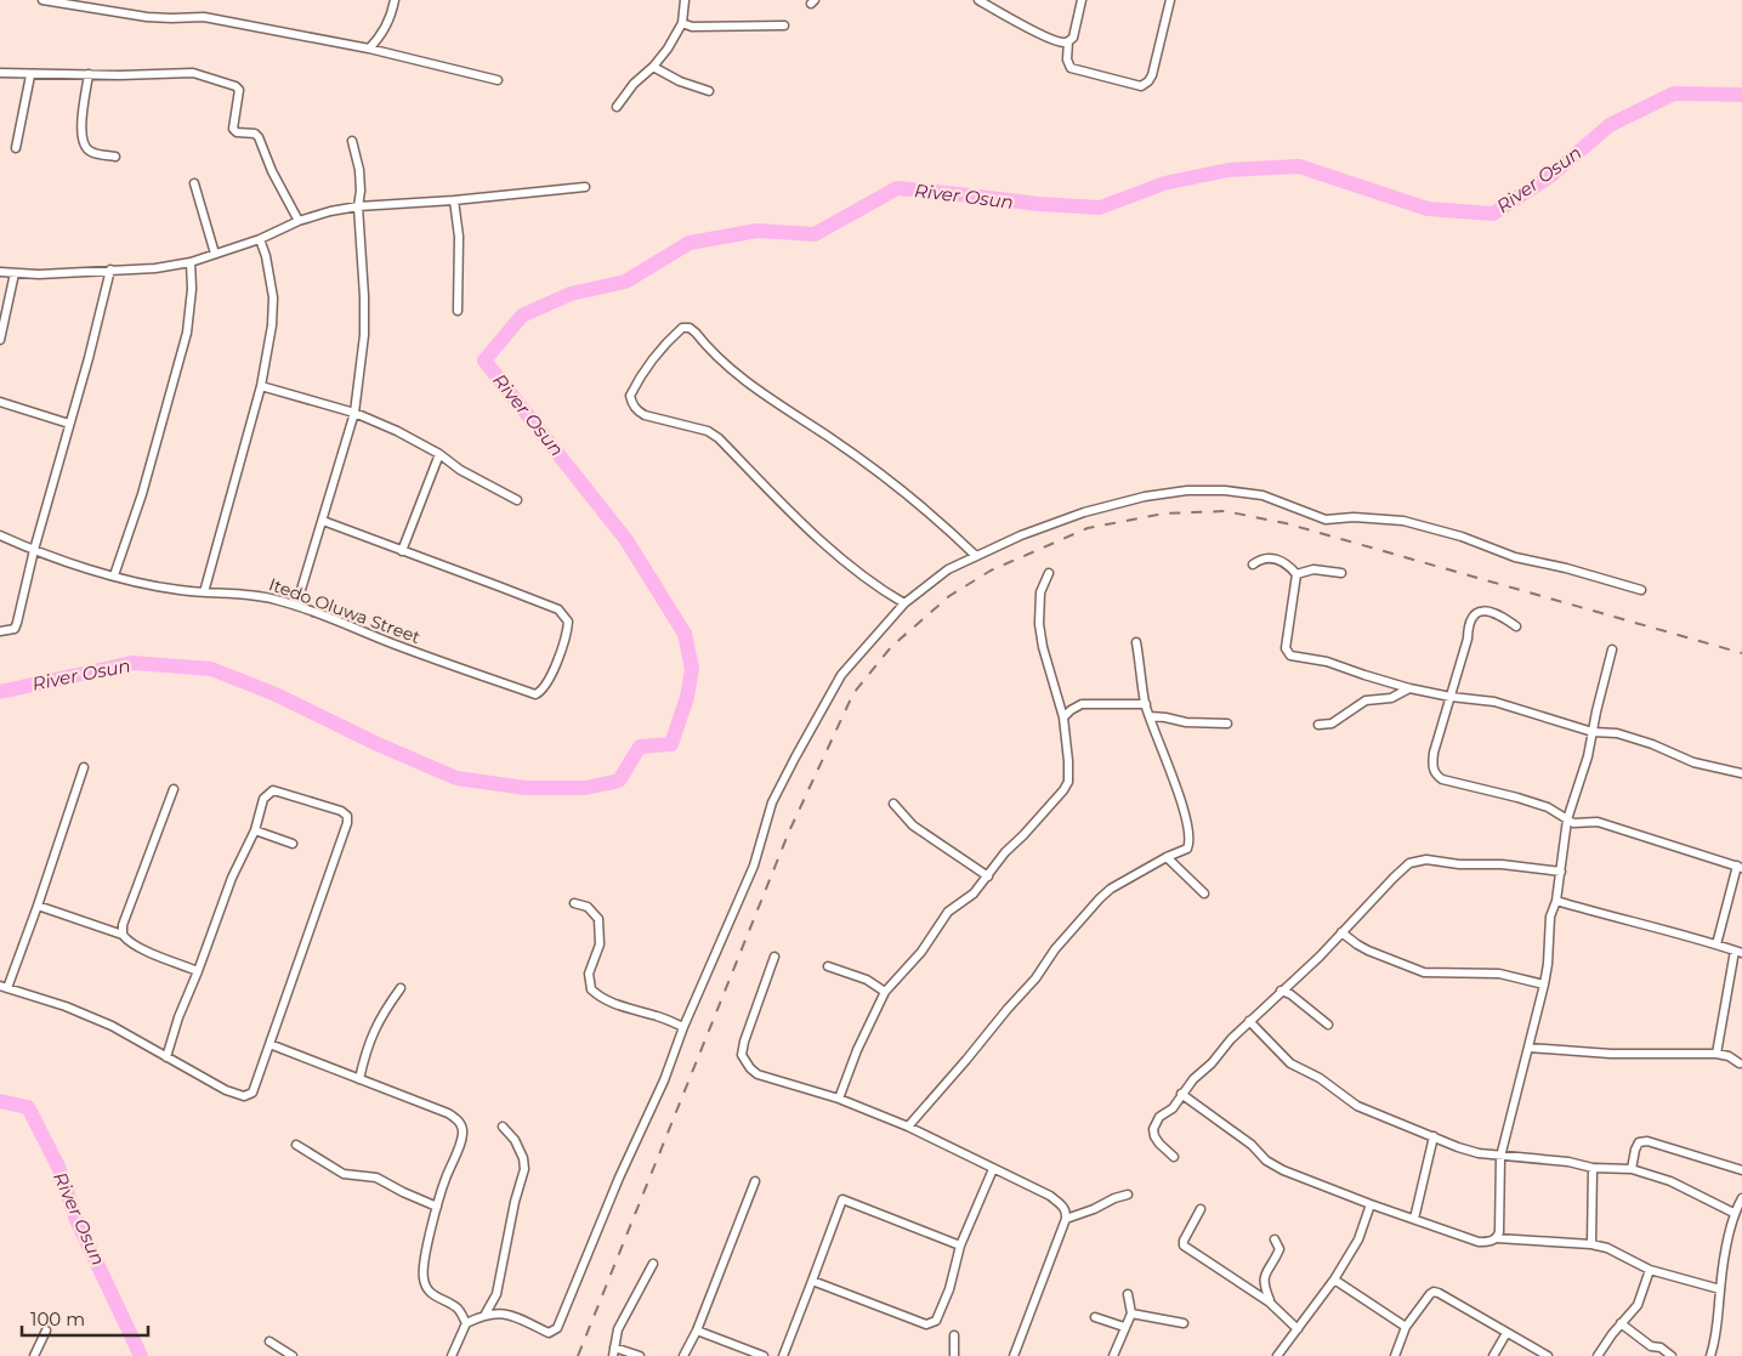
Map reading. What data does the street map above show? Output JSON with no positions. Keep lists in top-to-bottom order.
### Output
{
  "streets": {
    "street": ["Itedo Oluwa Street"]
  },
  "water": ["River Osun"],
  "scale_bar": "100 m"
}
